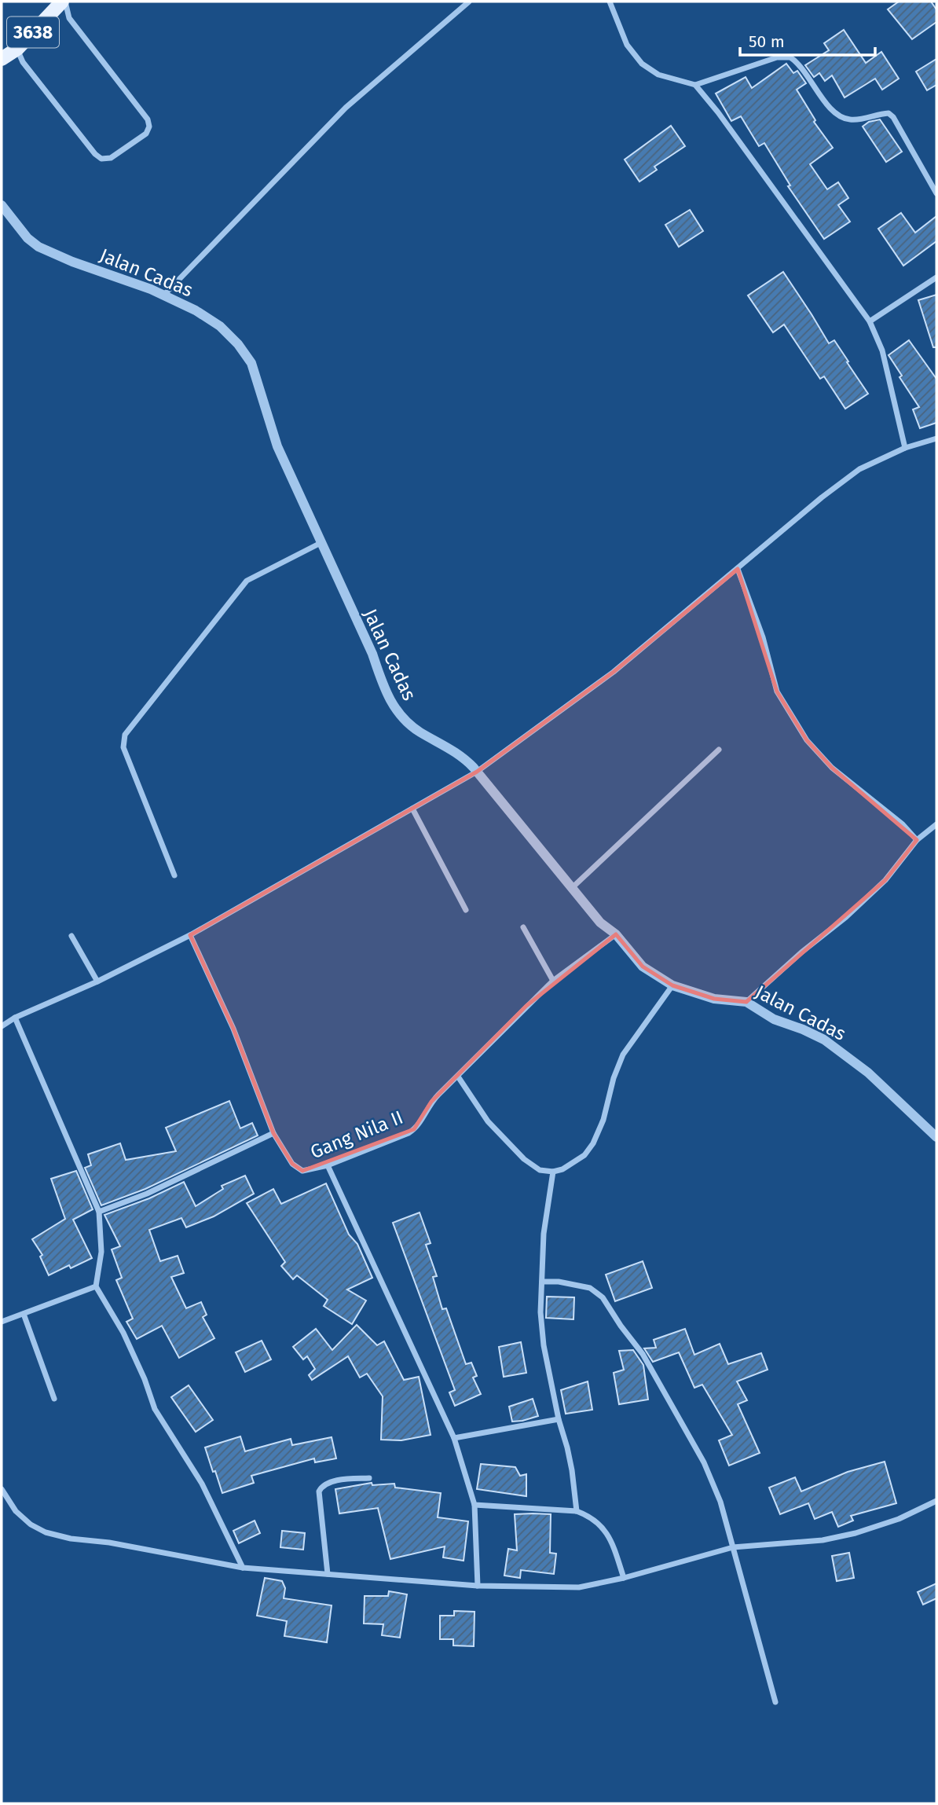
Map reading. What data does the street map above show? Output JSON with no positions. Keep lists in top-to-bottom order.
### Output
{
  "streets": {
    "main road": ["3638"],
    "street": ["Jalan Cadas", "Gang Nila II"]
  },
  "crossings": [
    ["Jalan Cadas", "Gang Nila II"]
  ],
  "scale_bar": "50 m"
}
